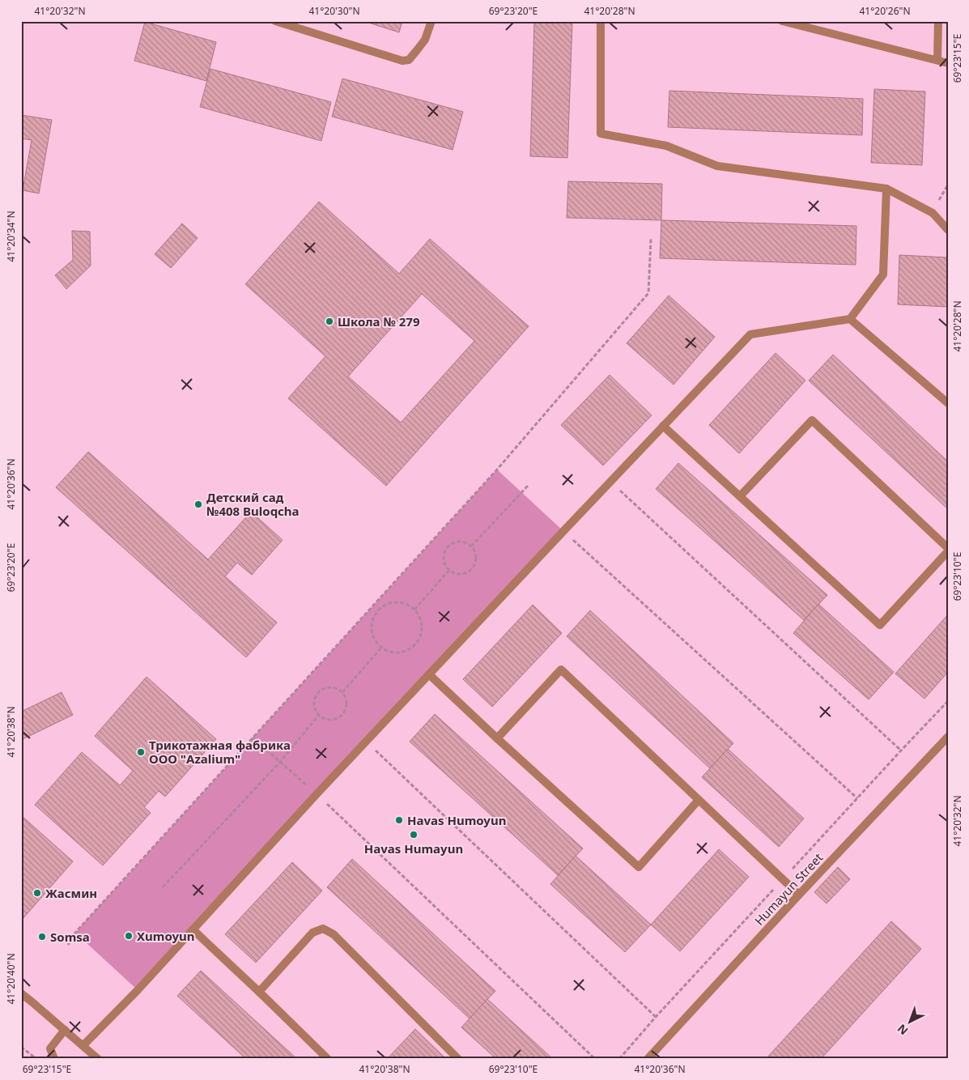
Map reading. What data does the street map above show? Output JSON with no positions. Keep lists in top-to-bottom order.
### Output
{
  "streets": {
    "street": ["Humayun Street"]
  },
  "places": [
    "Школа № 279",
    "Детский сад №408 Buloqcha",
    "Трикотажная фабрика ООО \"Azalium\"",
    "Havas Humoyun",
    "Havas Humayun",
    "Жасмин",
    "Xumoyun",
    "Somsa"
  ],
  "north": "bottom left",
  "coordinates": [
    "41°20'32\"N",
    "41°20'30\"N",
    "69°23'20\"E",
    "41°20'28\"N",
    "41°20'26\"N",
    "69°23'15\"E",
    "41°20'34\"N",
    "41°20'36\"N",
    "69°23'10\"E",
    "41°20'38\"N",
    "41°20'40\"N"
  ]
}
